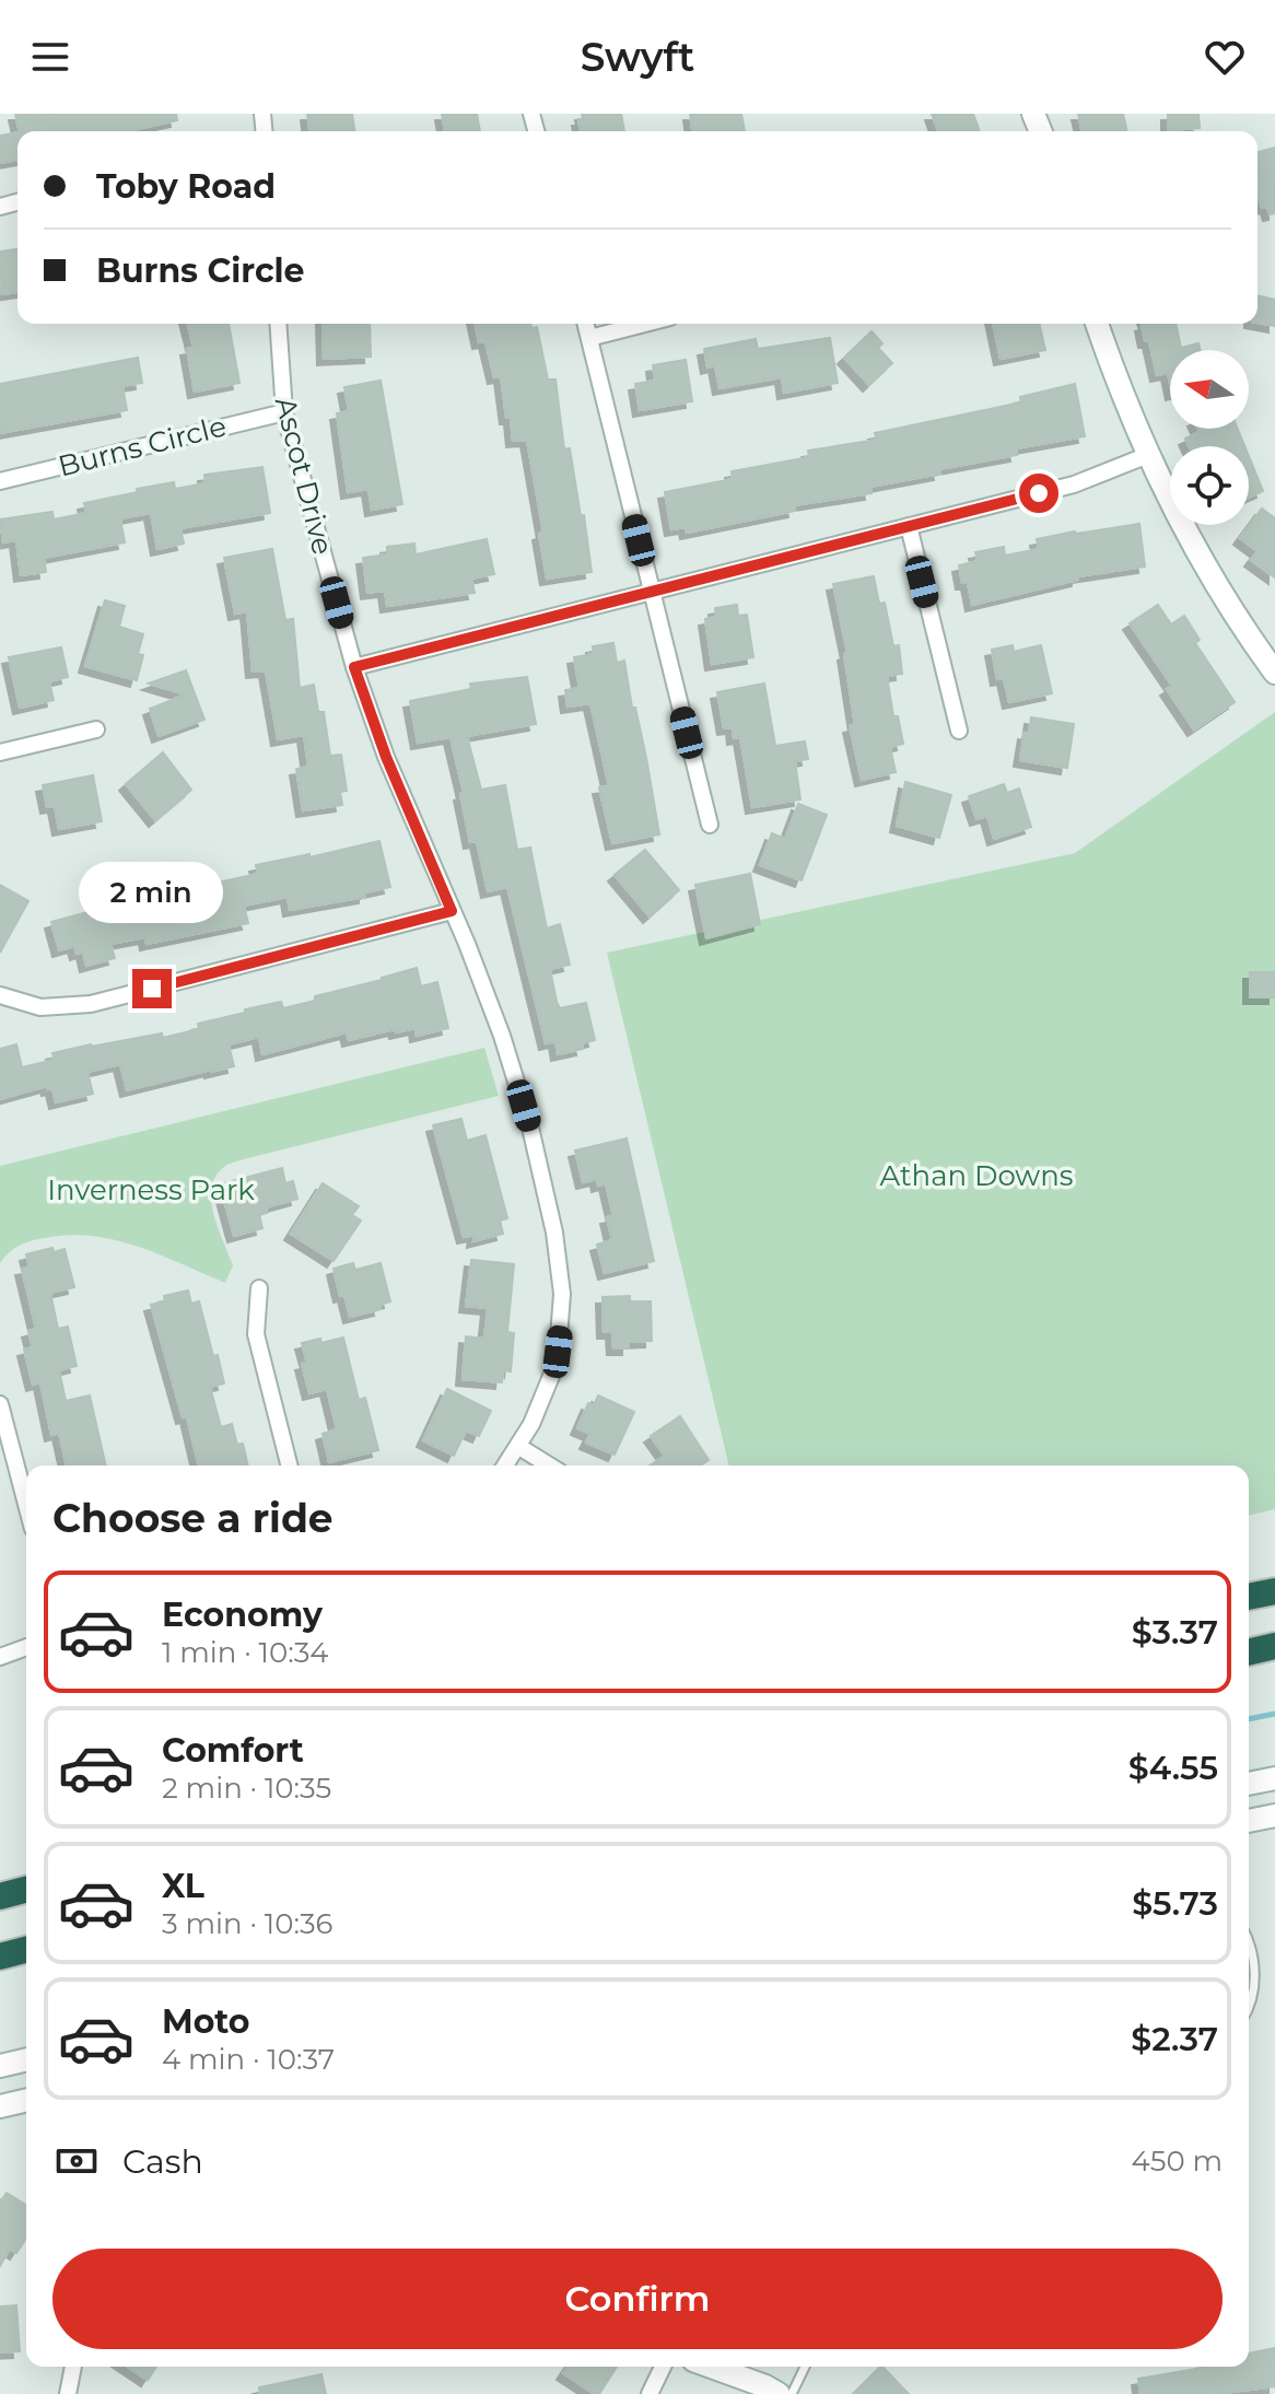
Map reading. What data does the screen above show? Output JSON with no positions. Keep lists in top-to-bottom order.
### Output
{
  "streets": {
    "street": ["Burns Circle", "Ascot Drive"]
  },
  "crossings": [
    ["Burns Circle", "Ascot Drive"]
  ],
  "parks": ["Athan Downs", "Inverness Park"],
  "north": "left",
  "page": {
    "header": "Swyft",
    "banner": ["Toby Road", "Burns Circle"],
    "bubble": "2 min",
    "heading": "Choose a ride",
    "list": [
      {
        "name": "Economy",
        "note": "1 min · 10:34",
        "value": "$3.37"
      },
      {
        "name": "Comfort",
        "note": "2 min · 10:35",
        "value": "$4.55"
      },
      {
        "name": "XL",
        "note": "3 min · 10:36",
        "value": "$5.73"
      },
      {
        "name": "Moto",
        "note": "4 min · 10:37",
        "value": "$2.37"
      }
    ],
    "pay": ["Cash", "450 m"],
    "buttons": "Confirm"
  }
}
